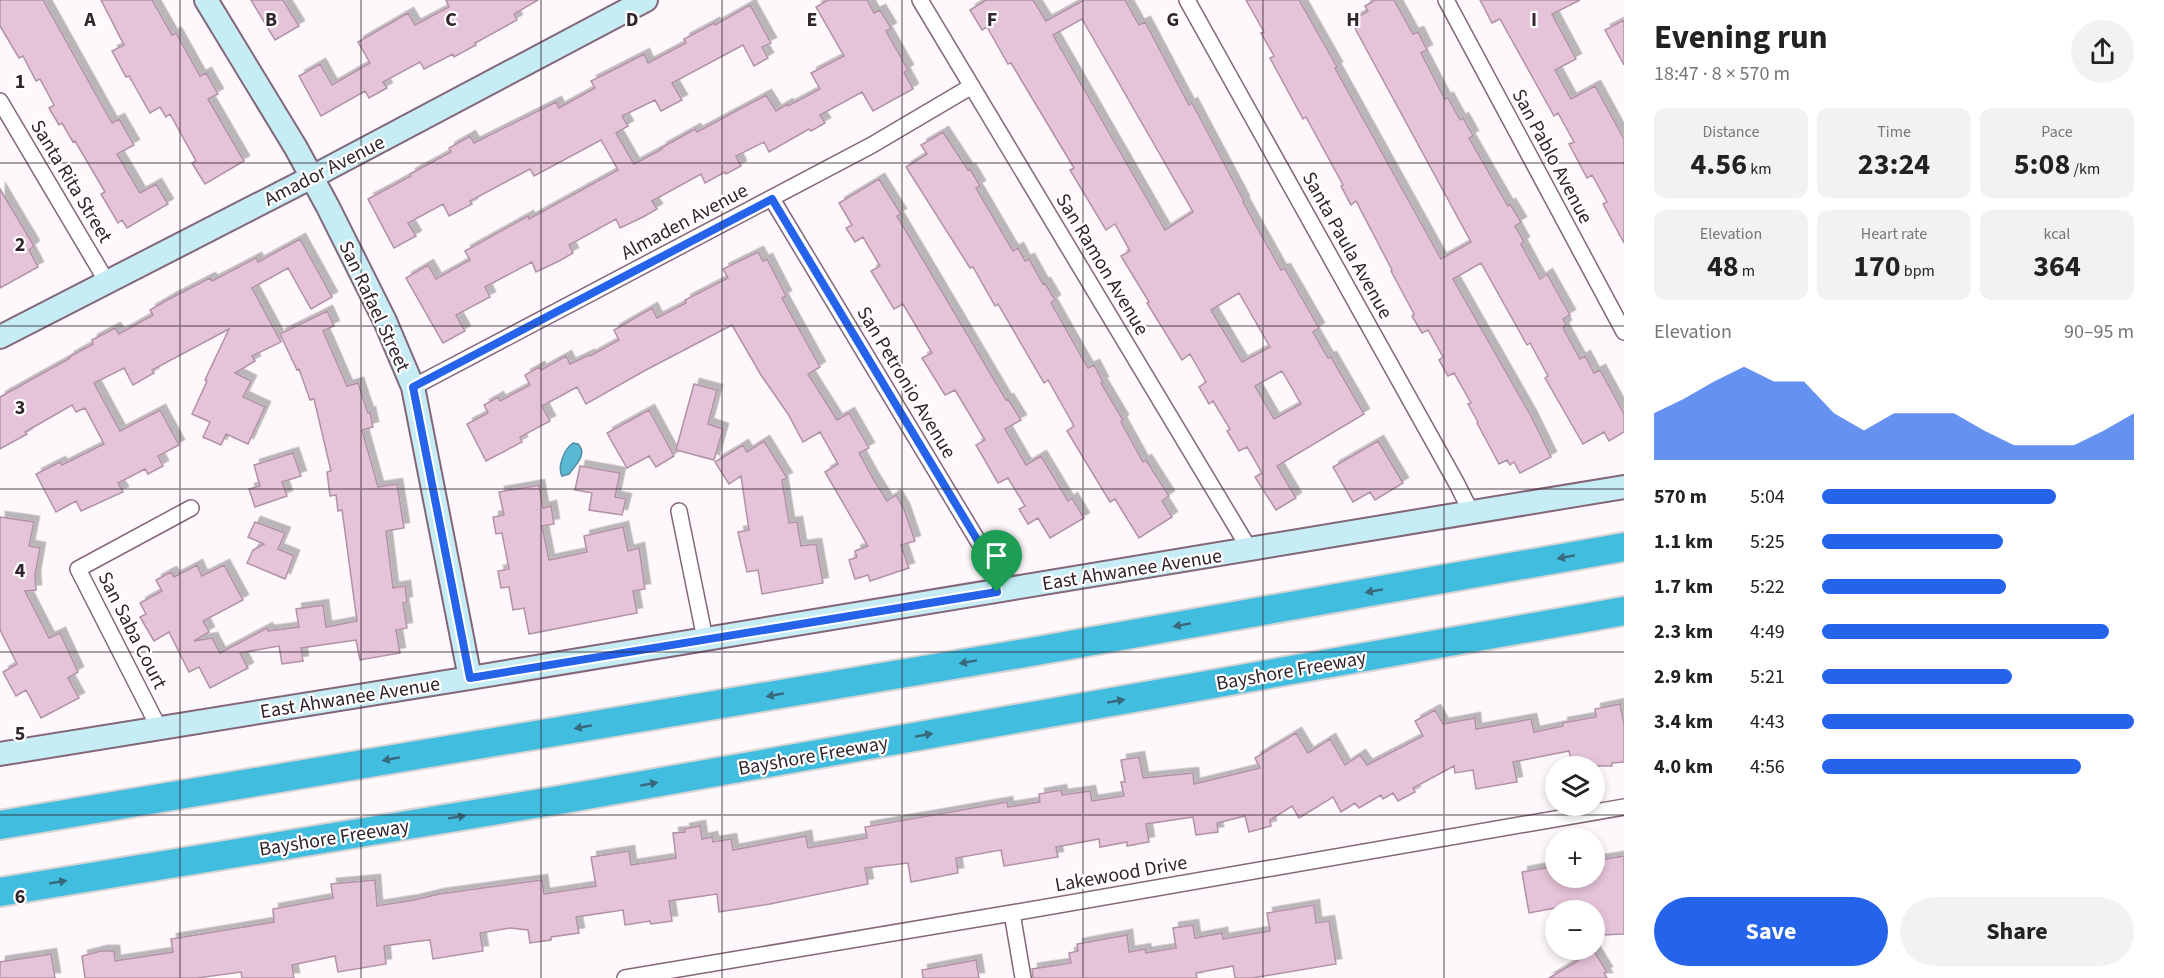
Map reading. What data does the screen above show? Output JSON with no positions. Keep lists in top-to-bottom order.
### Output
{
  "streets": {
    "highway": ["Bayshore Freeway"],
    "street": [
      "San Pablo Avenue",
      "Amador Avenue",
      "Santa Rita Street",
      "Almaden Avenue",
      "Santa Paula Avenue",
      "San Ramon Avenue",
      "San Rafael Street",
      "San Petronio Avenue",
      "East Ahwanee Avenue",
      "San Saba Court",
      "Lakewood Drive"
    ]
  },
  "crossings": [
    ["Amador Avenue", "Santa Rita Street"],
    ["Amador Avenue", "San Rafael Street"],
    ["Almaden Avenue", "San Ramon Avenue"],
    ["Almaden Avenue", "San Rafael Street"],
    ["Almaden Avenue", "San Petronio Avenue"],
    ["Santa Paula Avenue", "East Ahwanee Avenue"],
    ["San Ramon Avenue", "East Ahwanee Avenue"],
    ["San Rafael Street", "East Ahwanee Avenue"],
    ["San Petronio Avenue", "East Ahwanee Avenue"],
    ["East Ahwanee Avenue", "San Saba Court"]
  ],
  "page": {
    "heading": ["Evening run", "18:47 · 8 × 570 m"],
    "stats": [
      ["Distance", "4.56 km"],
      ["Time", "23:24"],
      ["Pace", "5:08 /km"],
      ["Elevation", "48 m"],
      ["Heart rate", "170 bpm"],
      ["kcal", "364"]
    ],
    "chart": ["Elevation", "90–95 m"],
    "list": [
      {
        "name": "570 m",
        "note": "5:04"
      },
      {
        "name": "1.1 km",
        "note": "5:25"
      },
      {
        "name": "1.7 km",
        "note": "5:22"
      },
      {
        "name": "2.3 km",
        "note": "4:49"
      },
      {
        "name": "2.9 km",
        "note": "5:21"
      },
      {
        "name": "3.4 km",
        "note": "4:43"
      },
      {
        "name": "4.0 km",
        "note": "4:56"
      }
    ],
    "map_buttons": ["+", "−"],
    "buttons": ["Save", "Share"]
  },
  "grid": {
    "columns": [
      "A",
      "B",
      "C",
      "D",
      "E",
      "F",
      "G",
      "H",
      "I"
    ],
    "rows": [
      "1",
      "2",
      "3",
      "4",
      "5",
      "6"
    ]
  }
}
